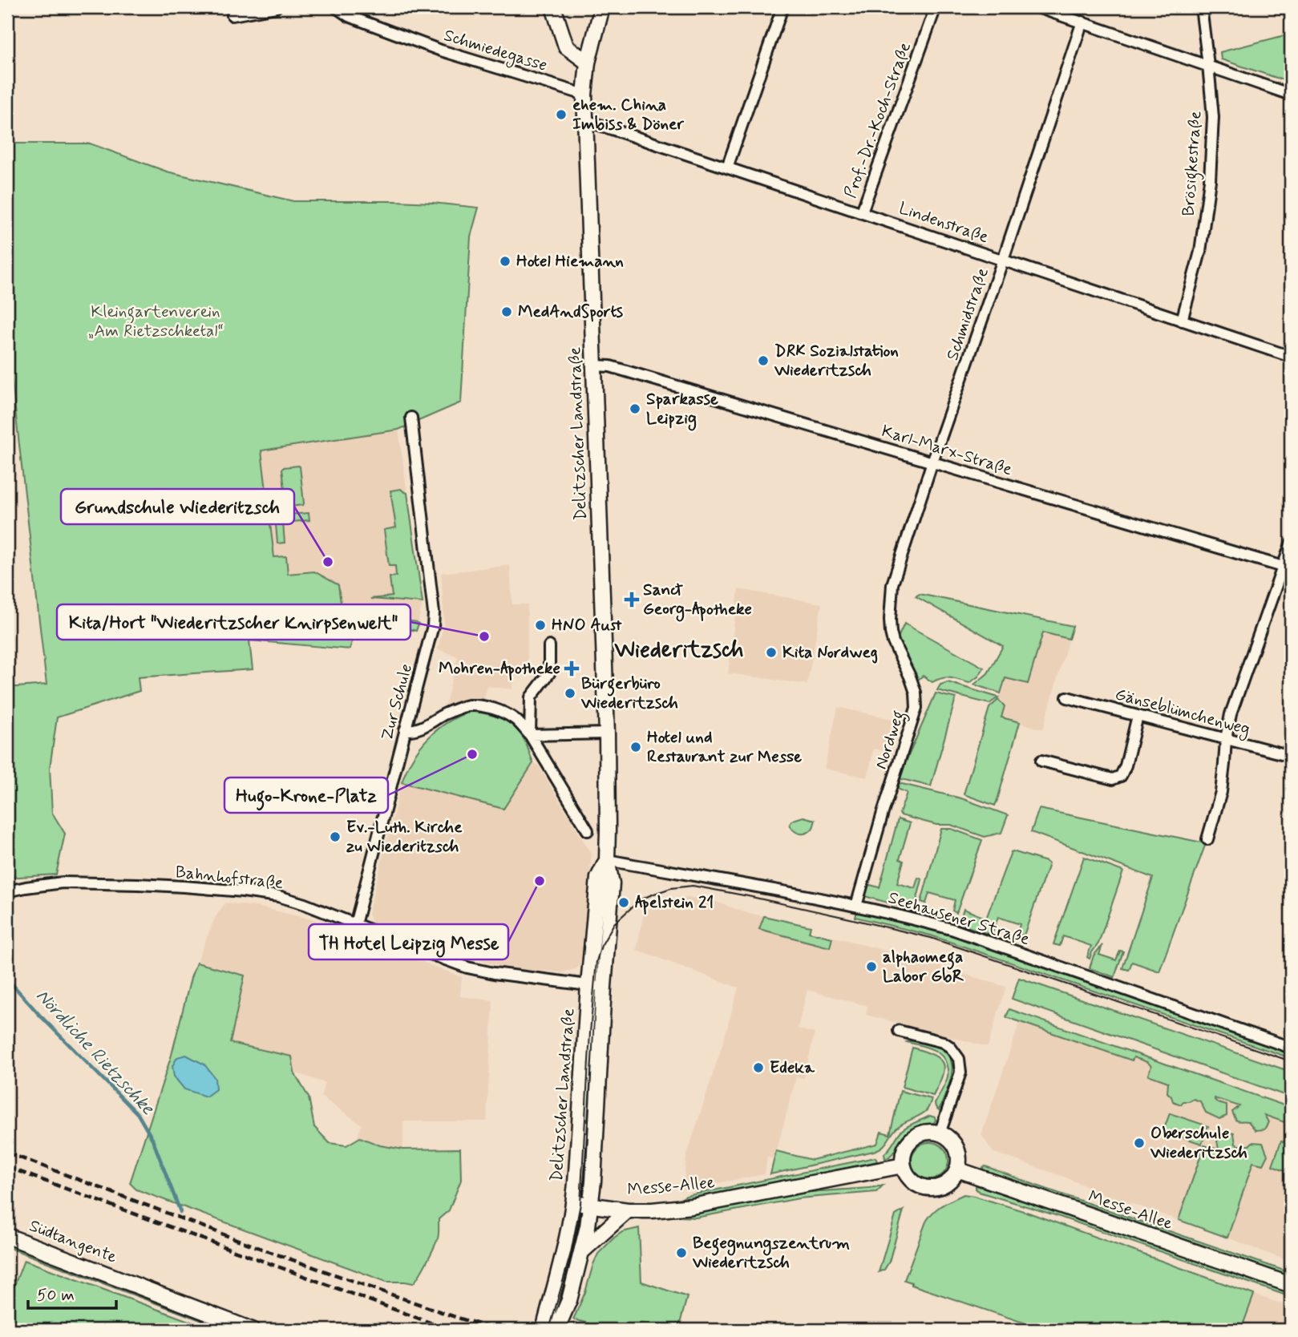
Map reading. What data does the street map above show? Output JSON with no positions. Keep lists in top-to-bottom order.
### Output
{
  "streets": {
    "street": [
      "Schmiedegasse",
      "Prof.-Dr.-Koch-Straße",
      "Brösigkestraße",
      "Lindenstraße",
      "Schmidstraße",
      "Delitzscher Landstraße",
      "Karl-Marx-Straße",
      "Zur Schule",
      "Gänseblümchenweg",
      "Nordweg",
      "Bahnhofstraße",
      "Seehausener Straße",
      "Messe-Allee",
      "Südtangente"
    ]
  },
  "crossings": [
    ["Schmiedegasse", "Delitzscher Landstraße"],
    ["Prof.-Dr.-Koch-Straße", "Lindenstraße"],
    ["Brösigkestraße", "Lindenstraße"],
    ["Lindenstraße", "Schmidstraße"],
    ["Lindenstraße", "Delitzscher Landstraße"],
    ["Schmidstraße", "Karl-Marx-Straße"],
    ["Schmidstraße", "Nordweg"],
    ["Delitzscher Landstraße", "Karl-Marx-Straße"],
    ["Delitzscher Landstraße", "Bahnhofstraße"],
    ["Delitzscher Landstraße", "Seehausener Straße"],
    ["Delitzscher Landstraße", "Messe-Allee"],
    ["Zur Schule", "Bahnhofstraße"],
    ["Nordweg", "Seehausener Straße"]
  ],
  "districts": ["Wiederitzsch"],
  "water": ["Nördliche Rietzschke"],
  "parks": ["Kleingartenverein „Am Rietzschketal“"],
  "places": {
    "other": [
      "ehem. China Imbiss & Döner",
      "Hotel Hiemann",
      "MedAndSports",
      "DRK Sozialstation Wiederitzsch",
      "Sparkasse Leipzig",
      "Grundschule Wiederitzsch",
      "HNO Aust",
      "Kita/Hort \"Wiederitzscher Knirpsenwelt\"",
      "Kita Nordweg",
      "Bürgerbüro Wiederitzsch",
      "Hotel und Restaurant zur Messe",
      "Hugo-Krone-Platz",
      "Ev.-Luth. Kirche zu Wiederitzsch",
      "TH Hotel Leipzig Messe",
      "Apelstein 21",
      "alphaomega Labor GbR",
      "Edeka",
      "Oberschule Wiederitzsch",
      "Begegnungszentrum Wiederitzsch"
    ],
    "health": ["Sanct Georg-Apotheke", "Mohren-Apotheke"]
  },
  "scale_bar": "50 m"
}
